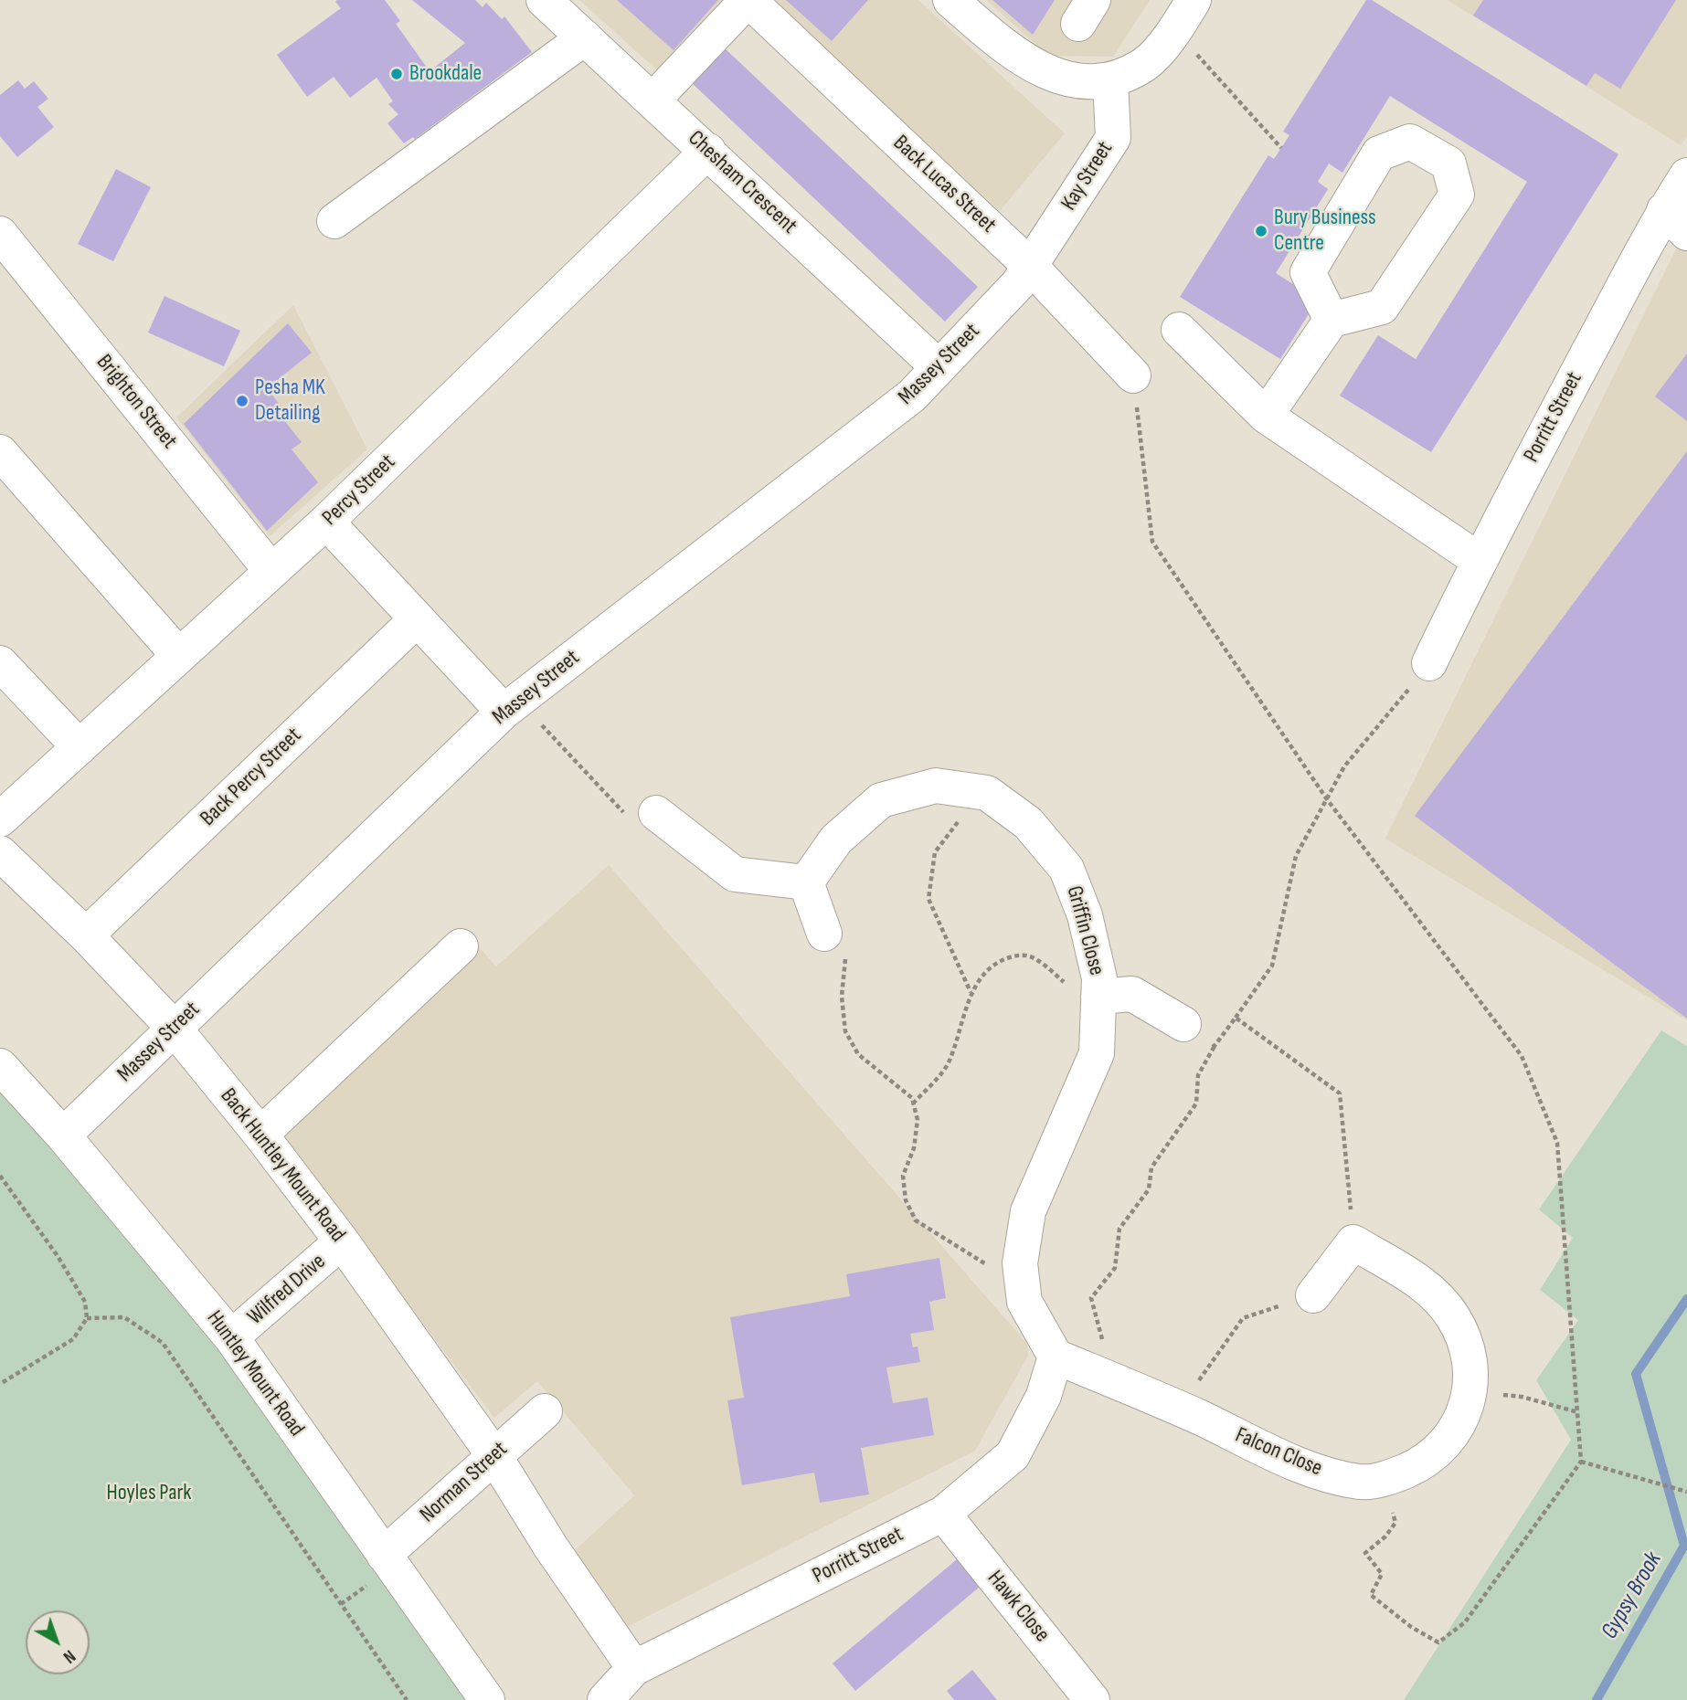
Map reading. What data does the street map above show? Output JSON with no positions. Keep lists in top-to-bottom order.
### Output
{
  "streets": {
    "street": [
      "Kay Street",
      "Chesham Crescent",
      "Back Lucas Street",
      "Massey Street",
      "Brighton Street",
      "Porritt Street",
      "Percy Street",
      "Back Percy Street",
      "Griffin Close",
      "Back Huntley Mount Road",
      "Wilfred Drive",
      "Huntley Mount Road",
      "Falcon Close",
      "Norman Street",
      "Hawk Close"
    ]
  },
  "crossings": [
    ["Kay Street", "Back Lucas Street"],
    ["Kay Street", "Massey Street"],
    ["Chesham Crescent", "Back Lucas Street"],
    ["Chesham Crescent", "Massey Street"],
    ["Chesham Crescent", "Percy Street"],
    ["Back Lucas Street", "Massey Street"],
    ["Massey Street", "Back Huntley Mount Road"],
    ["Massey Street", "Huntley Mount Road"],
    ["Brighton Street", "Percy Street"],
    ["Porritt Street", "Griffin Close"],
    ["Porritt Street", "Back Huntley Mount Road"],
    ["Porritt Street", "Falcon Close"],
    ["Porritt Street", "Hawk Close"],
    ["Back Percy Street", "Back Huntley Mount Road"],
    ["Griffin Close", "Falcon Close"],
    ["Back Huntley Mount Road", "Wilfred Drive"],
    ["Back Huntley Mount Road", "Norman Street"],
    ["Wilfred Drive", "Huntley Mount Road"],
    ["Huntley Mount Road", "Norman Street"]
  ],
  "water": ["Gypsy Brook"],
  "parks": ["Hoyles Park"],
  "places": ["Brookdale", "Bury Business Centre", "Pesha MK Detailing"],
  "north": "bottom right"
}
